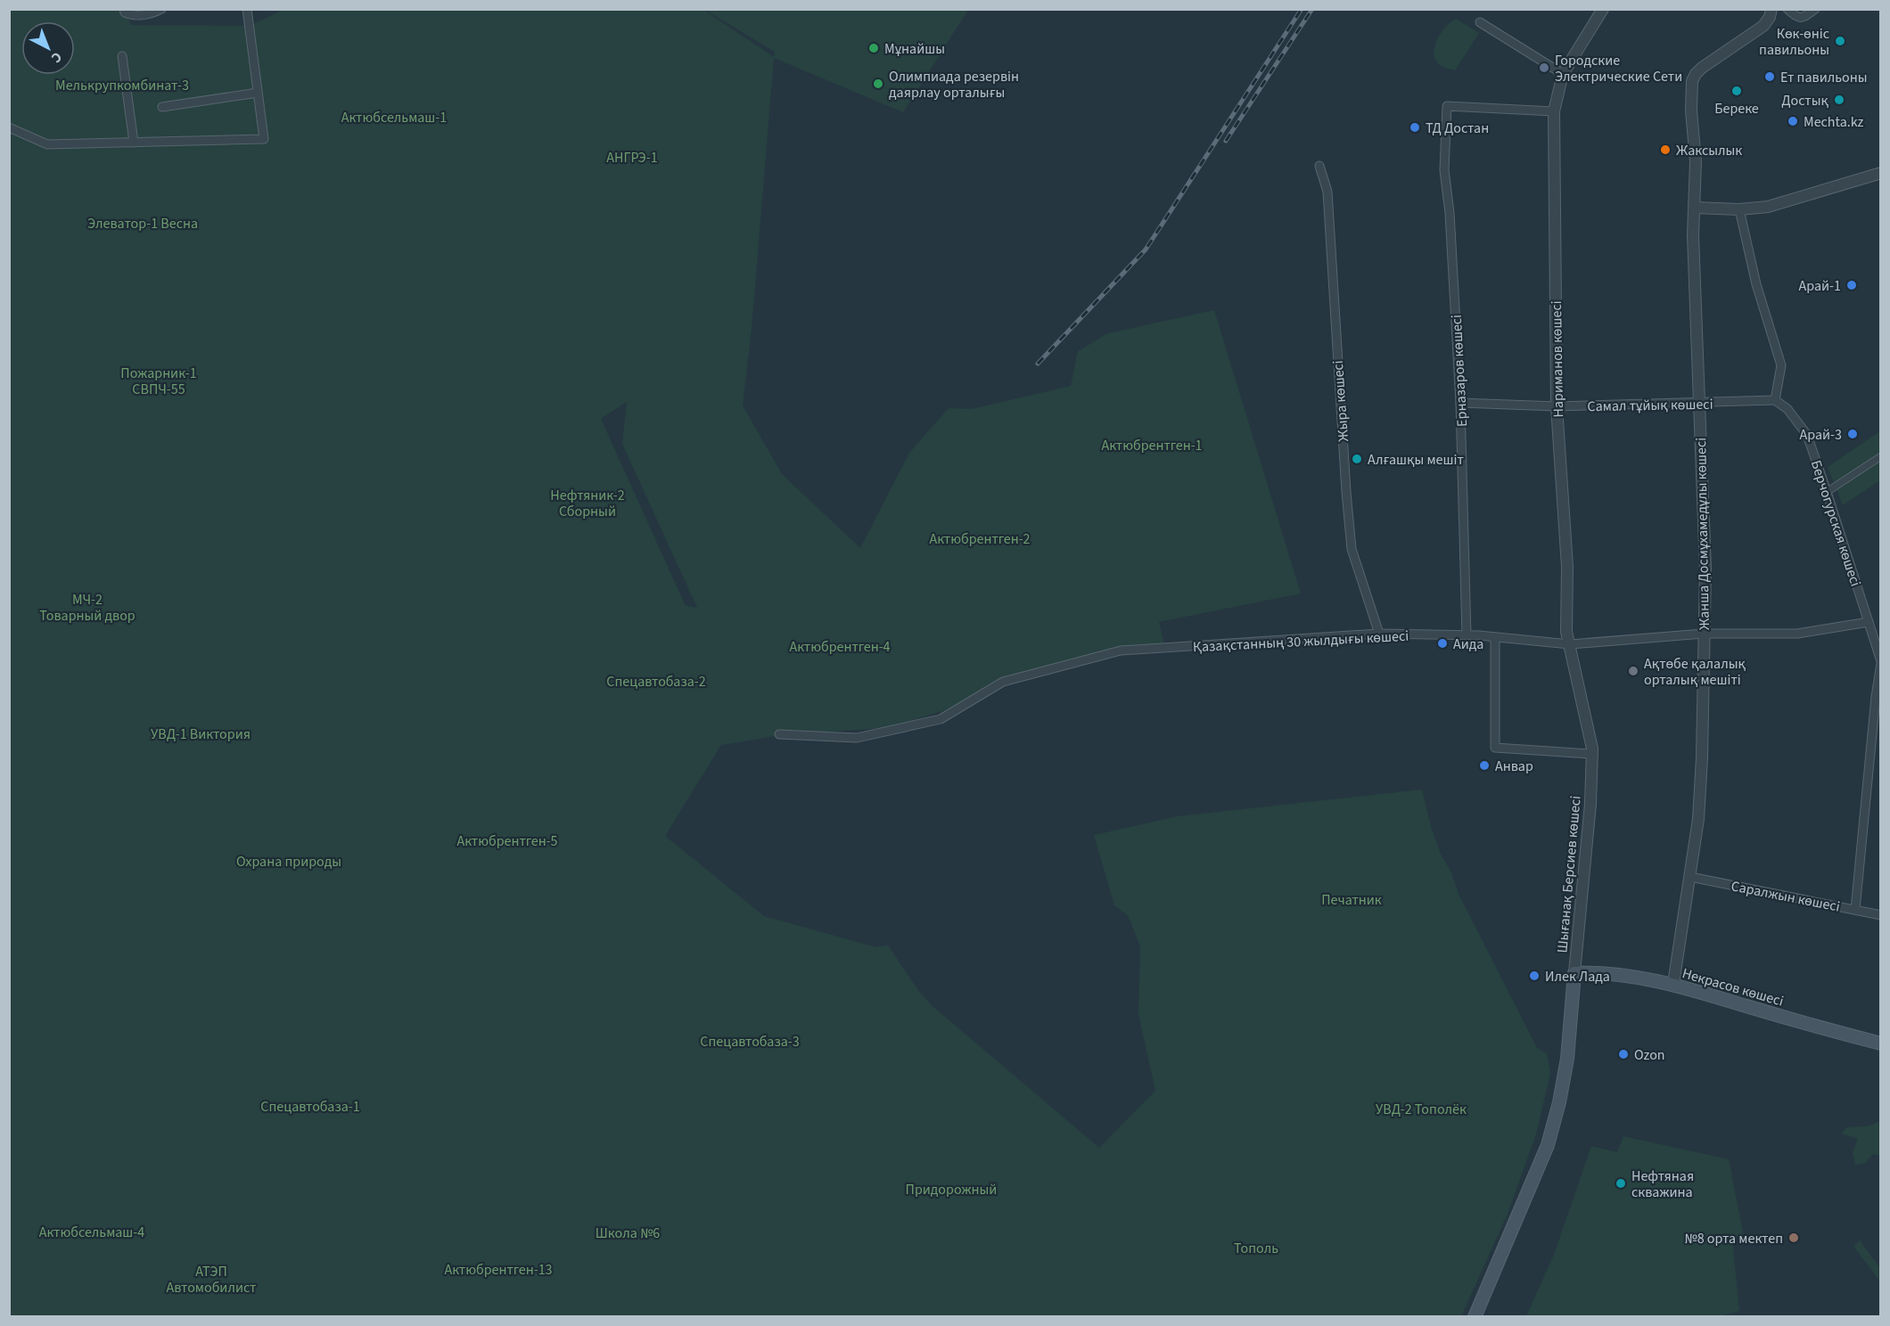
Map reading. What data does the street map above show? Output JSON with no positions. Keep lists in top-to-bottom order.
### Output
{
  "streets": {
    "main road": ["Шығанақ Берсиев көшесі", "Некрасов көшесі"],
    "street": [
      "Нариманов көшесі",
      "Ерназаров көшесі",
      "Жыра көшесі",
      "Самал тұйық көшесі",
      "Берчогурская көшесі",
      "Жанша Досмұхамедұлы көшесі",
      "Қазақстанның 30 жылдығы көшесі",
      "Саралжын көшесі"
    ]
  },
  "crossings": [
    ["Нариманов көшесі", "Ерназаров көшесі"],
    ["Нариманов көшесі", "Самал тұйық көшесі"],
    ["Нариманов көшесі", "Қазақстанның 30 жылдығы көшесі"],
    ["Нариманов көшесі", "Шығанақ Берсиев көшесі"],
    ["Ерназаров көшесі", "Самал тұйық көшесі"],
    ["Ерназаров көшесі", "Қазақстанның 30 жылдығы көшесі"],
    ["Жыра көшесі", "Қазақстанның 30 жылдығы көшесі"],
    ["Самал тұйық көшесі", "Берчогурская көшесі"],
    ["Самал тұйық көшесі", "Жанша Досмұхамедұлы көшесі"],
    ["Берчогурская көшесі", "Қазақстанның 30 жылдығы көшесі"],
    ["Берчогурская көшесі", "Саралжын көшесі"],
    ["Жанша Досмұхамедұлы көшесі", "Қазақстанның 30 жылдығы көшесі"],
    ["Жанша Досмұхамедұлы көшесі", "Саралжын көшесі"],
    ["Жанша Досмұхамедұлы көшесі", "Некрасов көшесі"],
    ["Қазақстанның 30 жылдығы көшесі", "Шығанақ Берсиев көшесі"],
    ["Шығанақ Берсиев көшесі", "Некрасов көшесі"]
  ],
  "parks": [
    "Мелькрупкомбинат-3",
    "Актюбсельмаш-1",
    "АНГРЭ-1",
    "Элеватор-1 Весна",
    "Пожарник-1 СВПЧ-55",
    "Актюбрентген-1",
    "Нефтяник-2 Сборный",
    "Актюбрентген-2",
    "МЧ-2 Товарный двор",
    "Актюбрентген-4",
    "Спецавтобаза-2",
    "УВД-1 Виктория",
    "Актюбрентген-5",
    "Охрана природы",
    "Печатник",
    "Спецавтобаза-3",
    "Спецавтобаза-1",
    "УВД-2 Тополёк",
    "Придорожный",
    "Актюбсельмаш-4",
    "Школа №6",
    "Тополь",
    "Актюбрентген-13",
    "АТЭП Автомобилист"
  ],
  "places": [
    "Көк-өніс павильоны",
    "Мұнайшы",
    "Городские Электрические Сети",
    "Ет павильоны",
    "Олимпиада резервін даярлау орталығы",
    "Береке",
    "Достық",
    "Mechta.kz",
    "ТД Достан",
    "Жаксылык",
    "Арай-1",
    "Арай-3",
    "Алғашқы мешіт",
    "Аида",
    "Ақтөбе қалалық орталық мешіті",
    "Анвар",
    "Илек Лада",
    "Ozon",
    "Нефтяная скважина",
    "№8 орта мектеп"
  ],
  "north": "bottom right"
}
